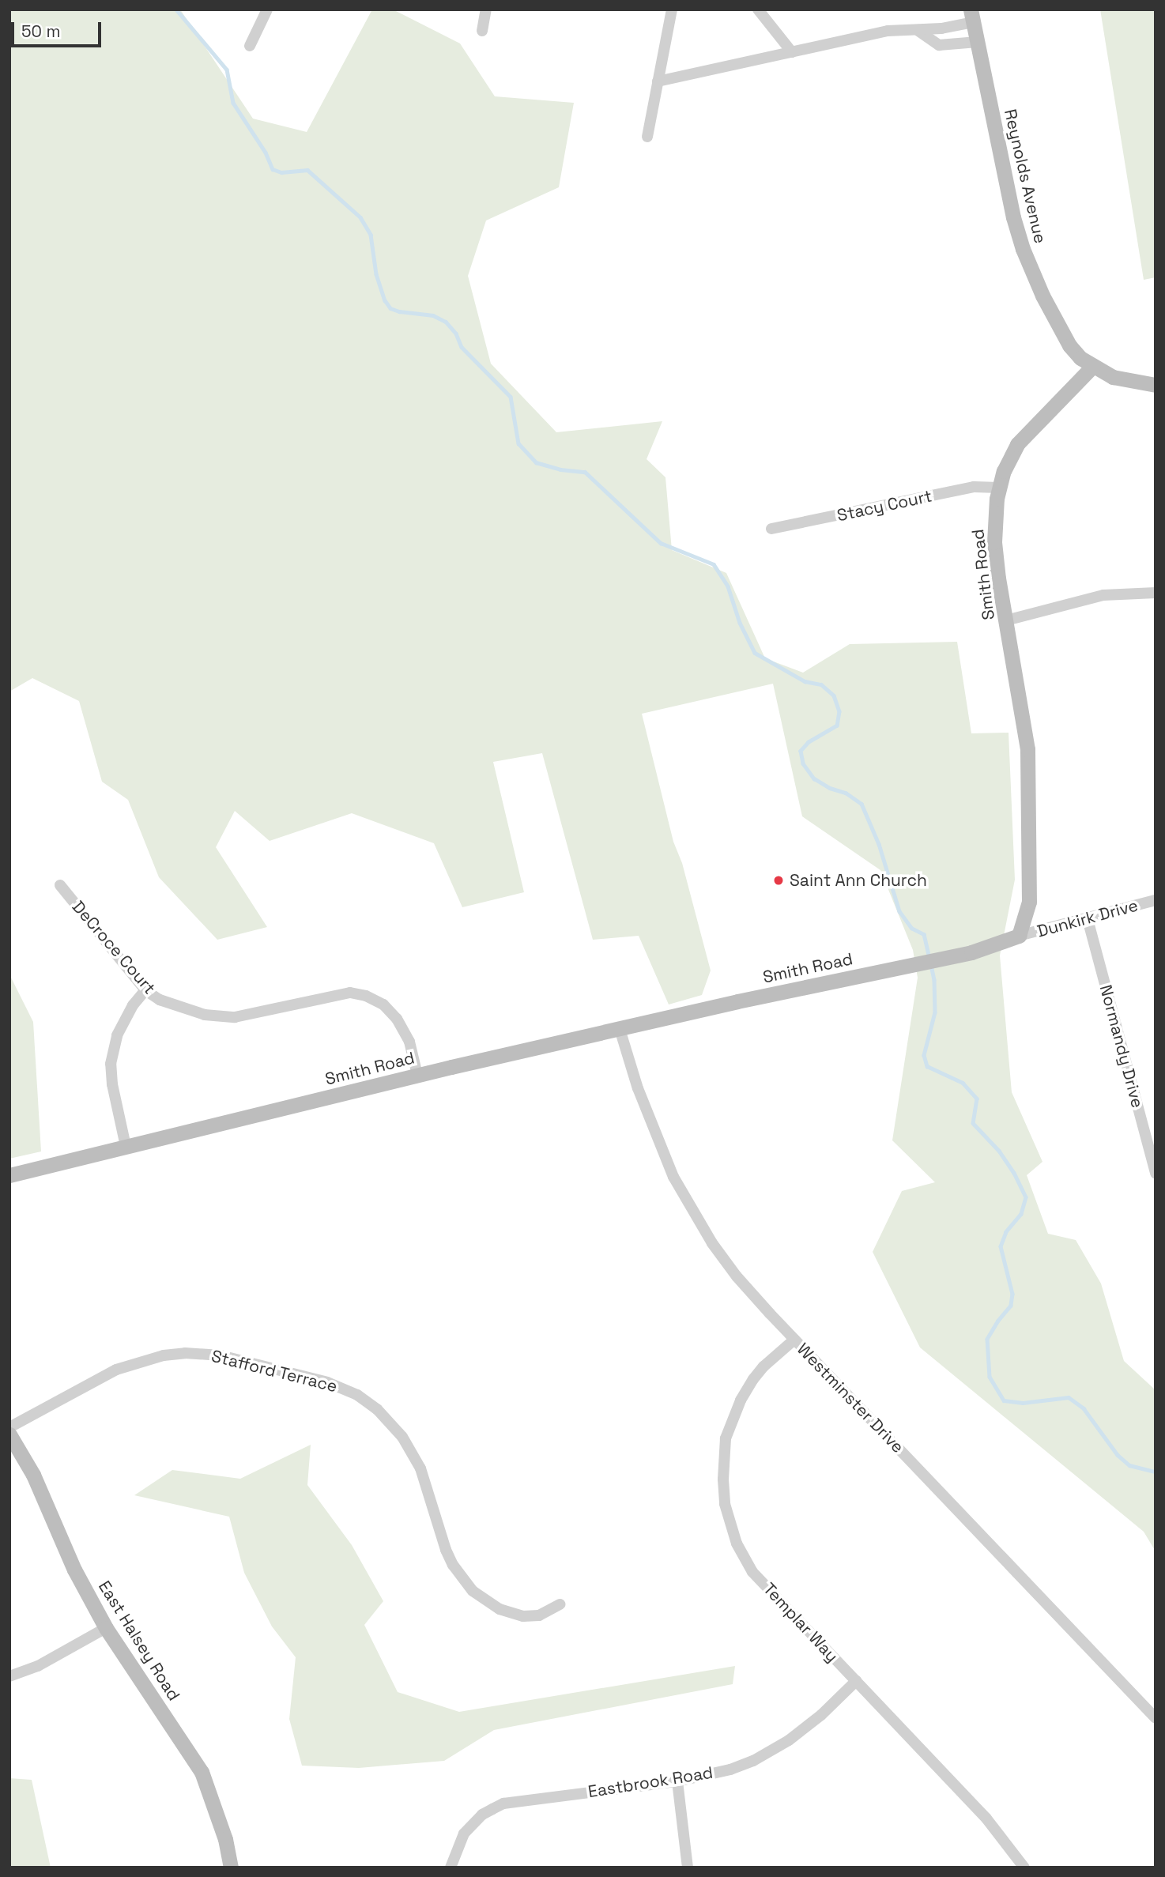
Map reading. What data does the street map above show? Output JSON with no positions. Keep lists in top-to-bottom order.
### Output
{
  "streets": {
    "street": [
      "Reynolds Avenue",
      "Stacy Court",
      "Smith Road",
      "Dunkirk Drive",
      "DeCroce Court",
      "Normandy Drive",
      "Stafford Terrace",
      "Westminster Drive",
      "Templar Way",
      "East Halsey Road",
      "Eastbrook Road"
    ]
  },
  "crossings": [
    ["Reynolds Avenue", "Smith Road"],
    ["Stacy Court", "Smith Road"],
    ["Smith Road", "Dunkirk Drive"],
    ["Smith Road", "DeCroce Court"],
    ["Smith Road", "Westminster Drive"],
    ["Dunkirk Drive", "Normandy Drive"],
    ["Westminster Drive", "Templar Way"],
    ["Templar Way", "Eastbrook Road"]
  ],
  "places": ["Saint Ann Church"],
  "scale_bar": "50 m"
}
